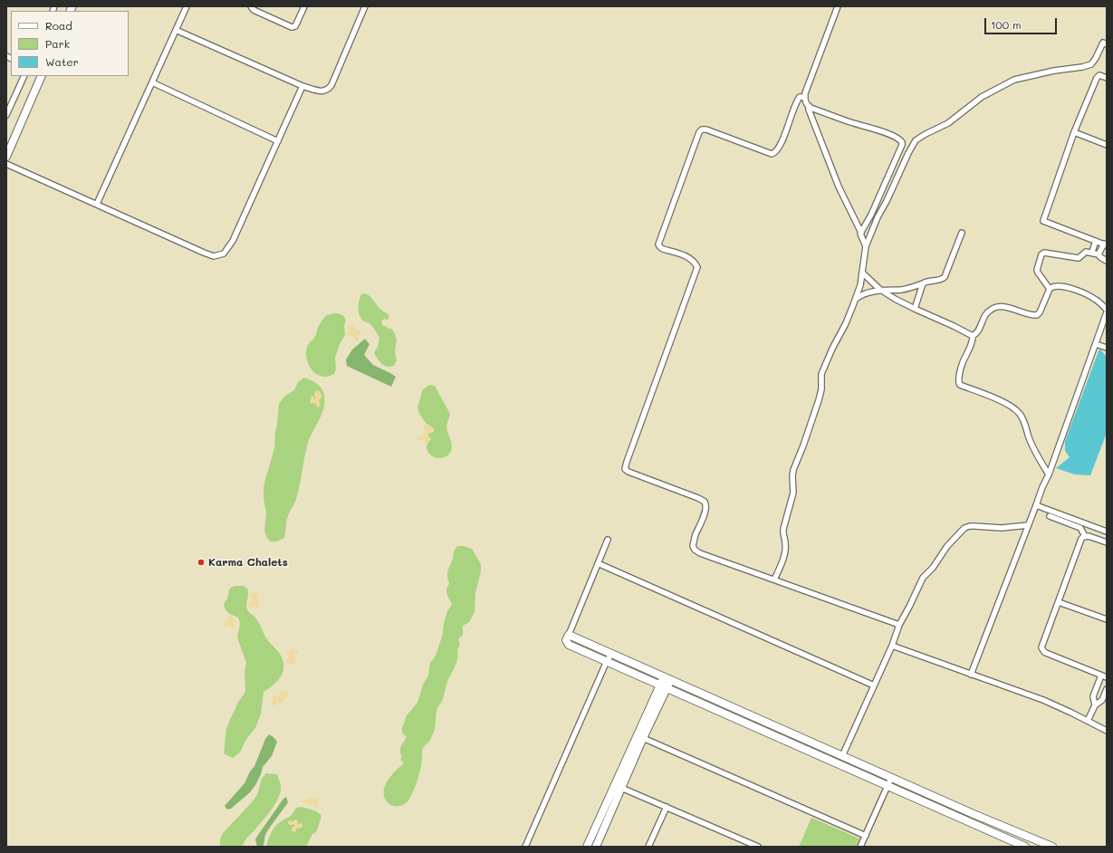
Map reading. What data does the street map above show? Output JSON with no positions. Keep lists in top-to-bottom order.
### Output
{
  "places": ["Karma Chalets"],
  "legend": ["Road", "Park", "Water"],
  "scale_bar": "100 m"
}
